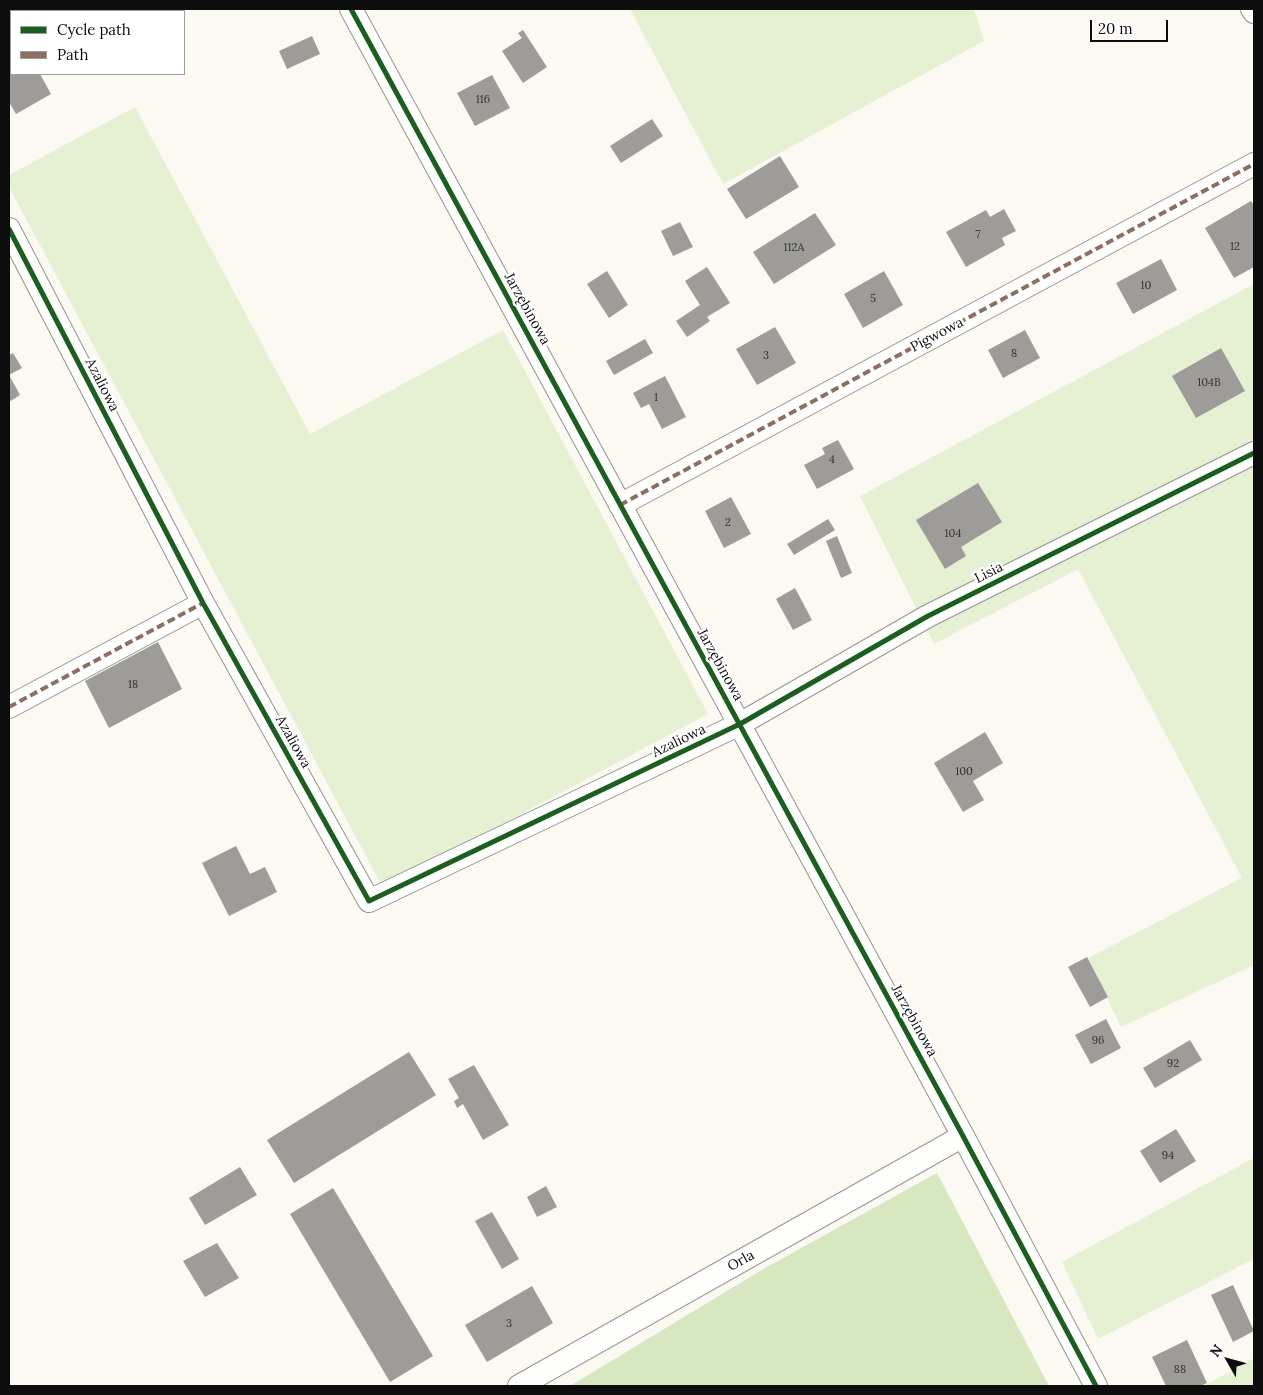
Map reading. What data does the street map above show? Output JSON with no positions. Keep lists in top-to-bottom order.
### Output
{
  "streets": {
    "street": [
      "Jarzębinowa",
      "Pigwowa",
      "Azaliowa",
      "Lisia",
      "Orla"
    ]
  },
  "crossings": [
    ["Jarzębinowa", "Pigwowa"],
    ["Jarzębinowa", "Azaliowa"],
    ["Jarzębinowa", "Lisia"],
    ["Jarzębinowa", "Orla"],
    ["Azaliowa", "Lisia"]
  ],
  "house_numbers": [
    "116",
    "7",
    "12",
    "112A",
    "10",
    "5",
    "8",
    "3",
    "104B",
    "1",
    "4",
    "2",
    "104",
    "18",
    "100",
    "96",
    "92",
    "94",
    "3",
    "88"
  ],
  "legend": ["Cycle path", "Path"],
  "scale_bar": "20 m",
  "north": "top left"
}
